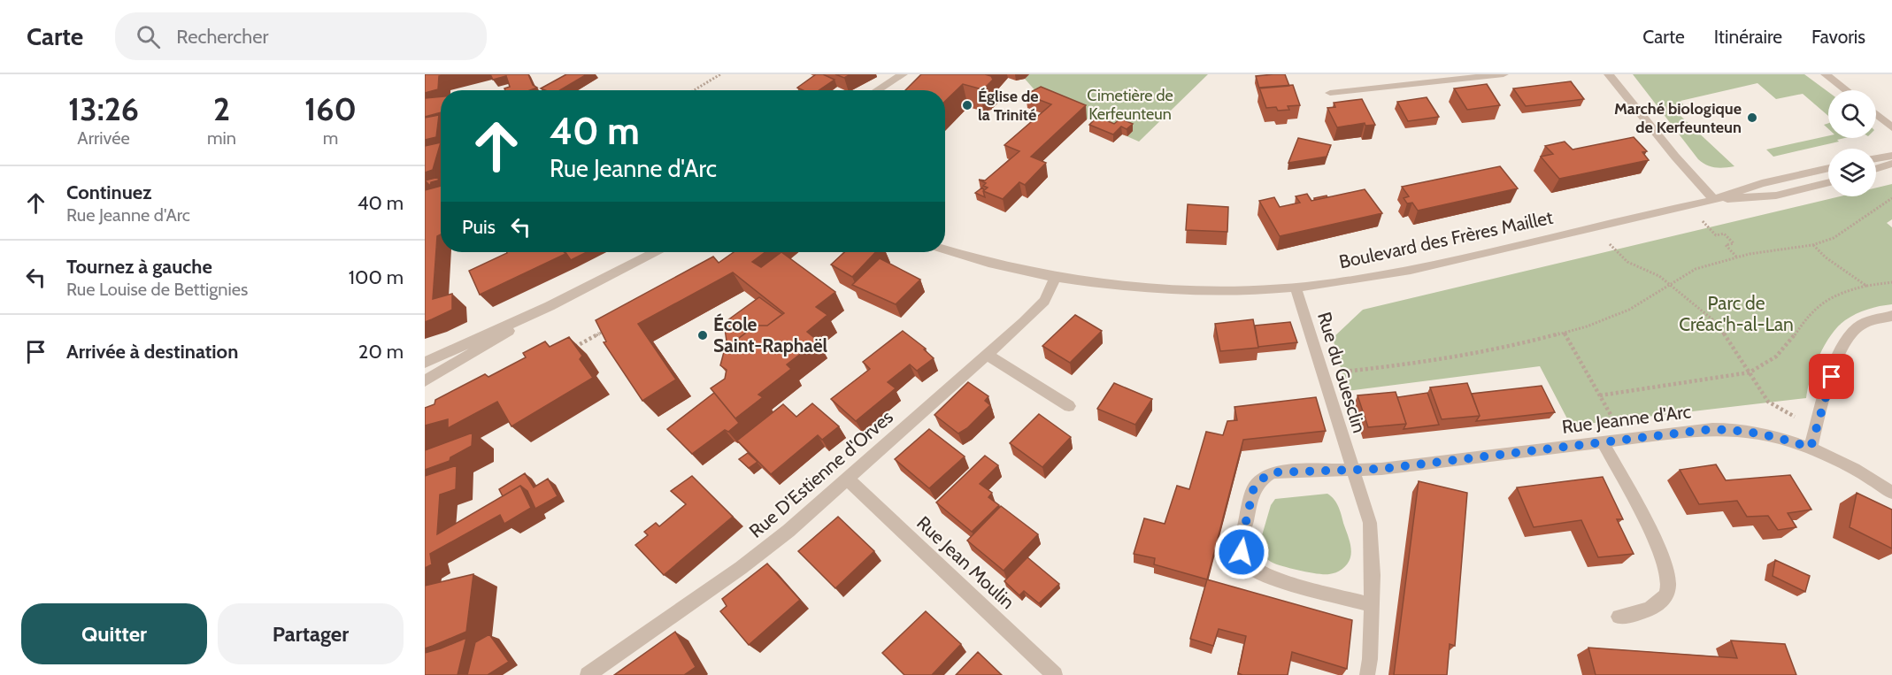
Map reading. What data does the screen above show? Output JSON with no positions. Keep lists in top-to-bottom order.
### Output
{
  "streets": {
    "street": [
      "Boulevard des Frères Maillet",
      "Rue du Guesclin",
      "Rue Jeanne d'Arc",
      "Rue D'Estienne d'Orves",
      "Rue Jean Moulin"
    ]
  },
  "crossings": [
    ["Boulevard des Frères Maillet", "Rue du Guesclin"],
    ["Boulevard des Frères Maillet", "Rue D'Estienne d'Orves"],
    ["Rue du Guesclin", "Rue Jeanne d'Arc"],
    ["Rue D'Estienne d'Orves", "Rue Jean Moulin"]
  ],
  "parks": ["Cimetière de Kerfeunteun", "Parc de Créac'h-al-Lan"],
  "places": ["Église de la Trinité", "Marché biologique de Kerfeunteun", "École Saint-Raphaël"],
  "page": {
    "header": "Carte",
    "search": "Rechercher",
    "nav": ["Carte", "Itinéraire", "Favoris"],
    "eta": [
      "13:26",
      "Arrivée",
      "2",
      "min",
      "160",
      "m"
    ],
    "turn": ["40 m", "Rue Jeanne d'Arc"],
    "list": [
      {
        "name": "Continuez",
        "note": "Rue Jeanne d'Arc",
        "value": "40 m"
      },
      {
        "name": "Tournez à gauche",
        "note": "Rue Louise de Bettignies",
        "value": "100 m"
      },
      {
        "name": "Arrivée à destination",
        "value": "20 m"
      }
    ],
    "then": "Puis",
    "buttons": ["Quitter", "Partager"]
  }
}
